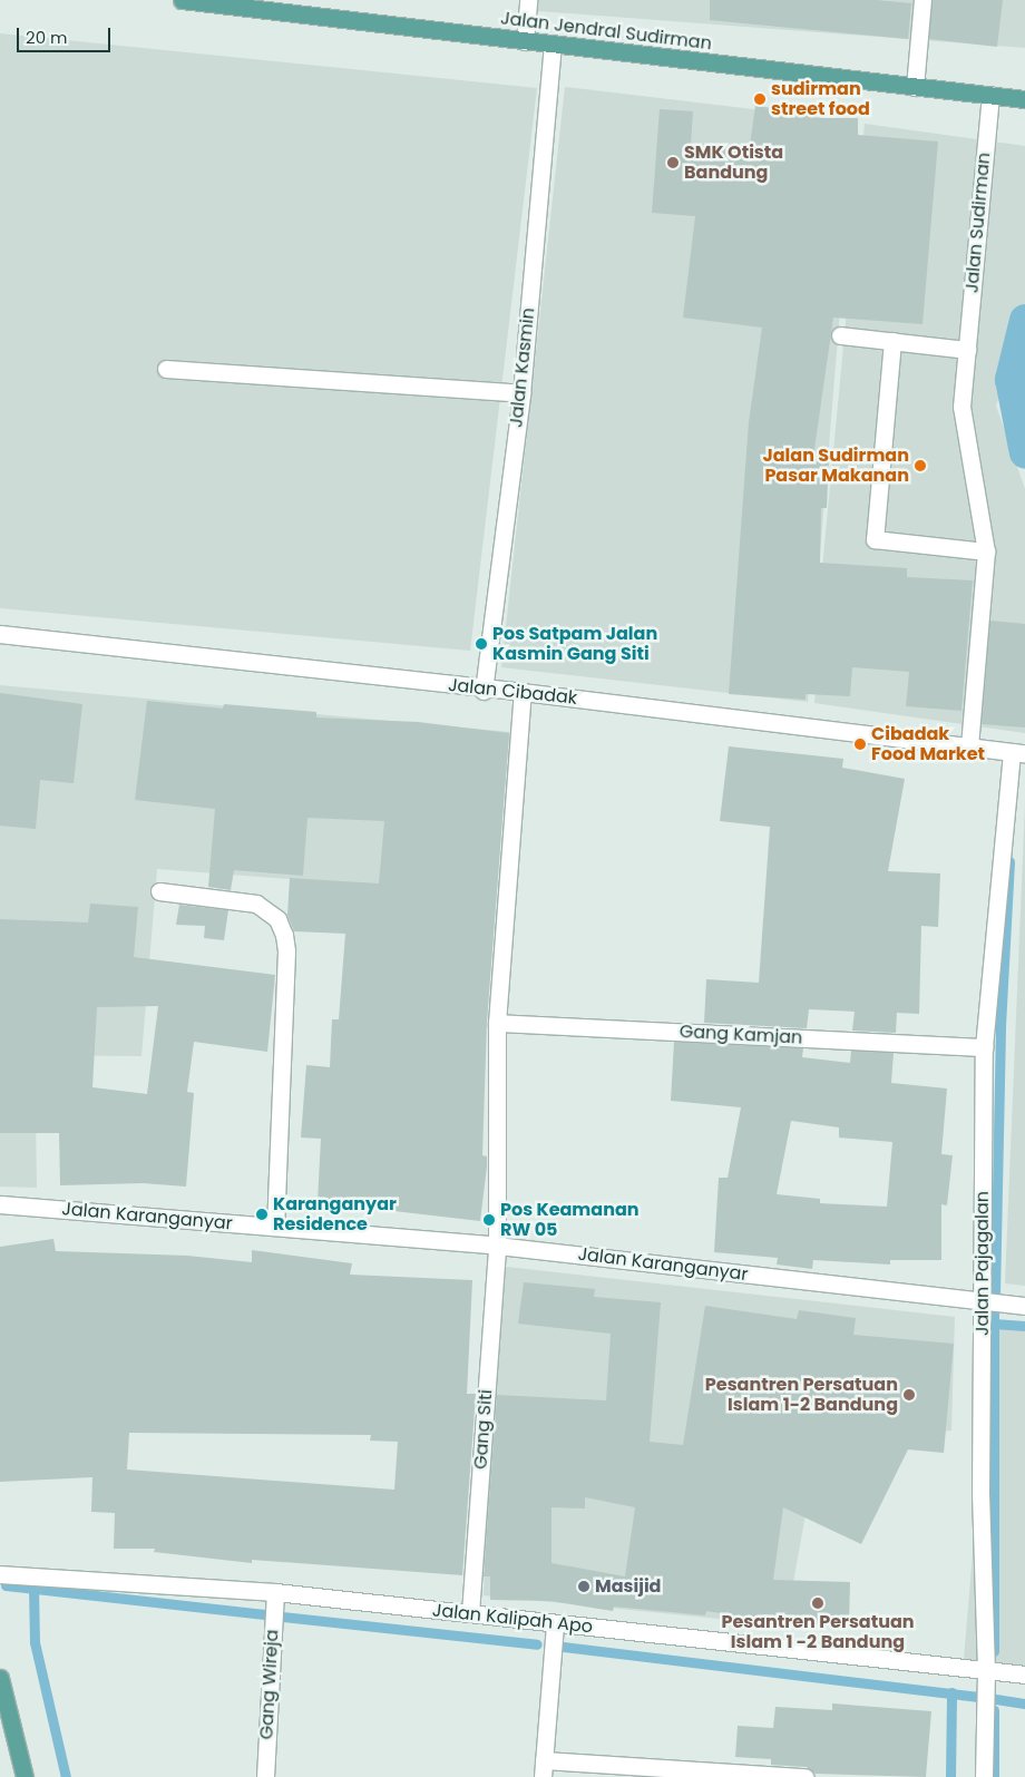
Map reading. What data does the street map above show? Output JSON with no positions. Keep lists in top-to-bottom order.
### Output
{
  "streets": {
    "main road": ["Jalan Jendral Sudirman"],
    "street": [
      "Jalan Sudirman",
      "Jalan Kasmin",
      "Jalan Cibadak",
      "Gang Kamjan",
      "Jalan Karanganyar",
      "Jalan Pajagalan",
      "Gang Siti",
      "Jalan Kalipah Apo",
      "Gang Wireja"
    ]
  },
  "crossings": [
    ["Jalan Jendral Sudirman", "Jalan Sudirman"],
    ["Jalan Jendral Sudirman", "Jalan Kasmin"],
    ["Jalan Sudirman", "Jalan Cibadak"],
    ["Jalan Kasmin", "Jalan Cibadak"],
    ["Jalan Cibadak", "Jalan Pajagalan"],
    ["Jalan Cibadak", "Gang Siti"],
    ["Gang Kamjan", "Jalan Pajagalan"],
    ["Gang Kamjan", "Gang Siti"],
    ["Jalan Karanganyar", "Jalan Pajagalan"],
    ["Jalan Karanganyar", "Gang Siti"],
    ["Jalan Pajagalan", "Jalan Kalipah Apo"],
    ["Gang Siti", "Jalan Kalipah Apo"],
    ["Jalan Kalipah Apo", "Gang Wireja"]
  ],
  "places": [
    "sudirman street food",
    "SMK Otista Bandung",
    "Jalan Sudirman Pasar Makanan",
    "Pos Satpam Jalan Kasmin Gang Siti",
    "Cibadak Food Market",
    "Karanganyar Residence",
    "Pos Keamanan RW 05",
    "Pesantren Persatuan Islam 1-2 Bandung",
    "Masijid",
    "Pesantren Persatuan Islam 1 -2 Bandung"
  ],
  "scale_bar": "20 m"
}
